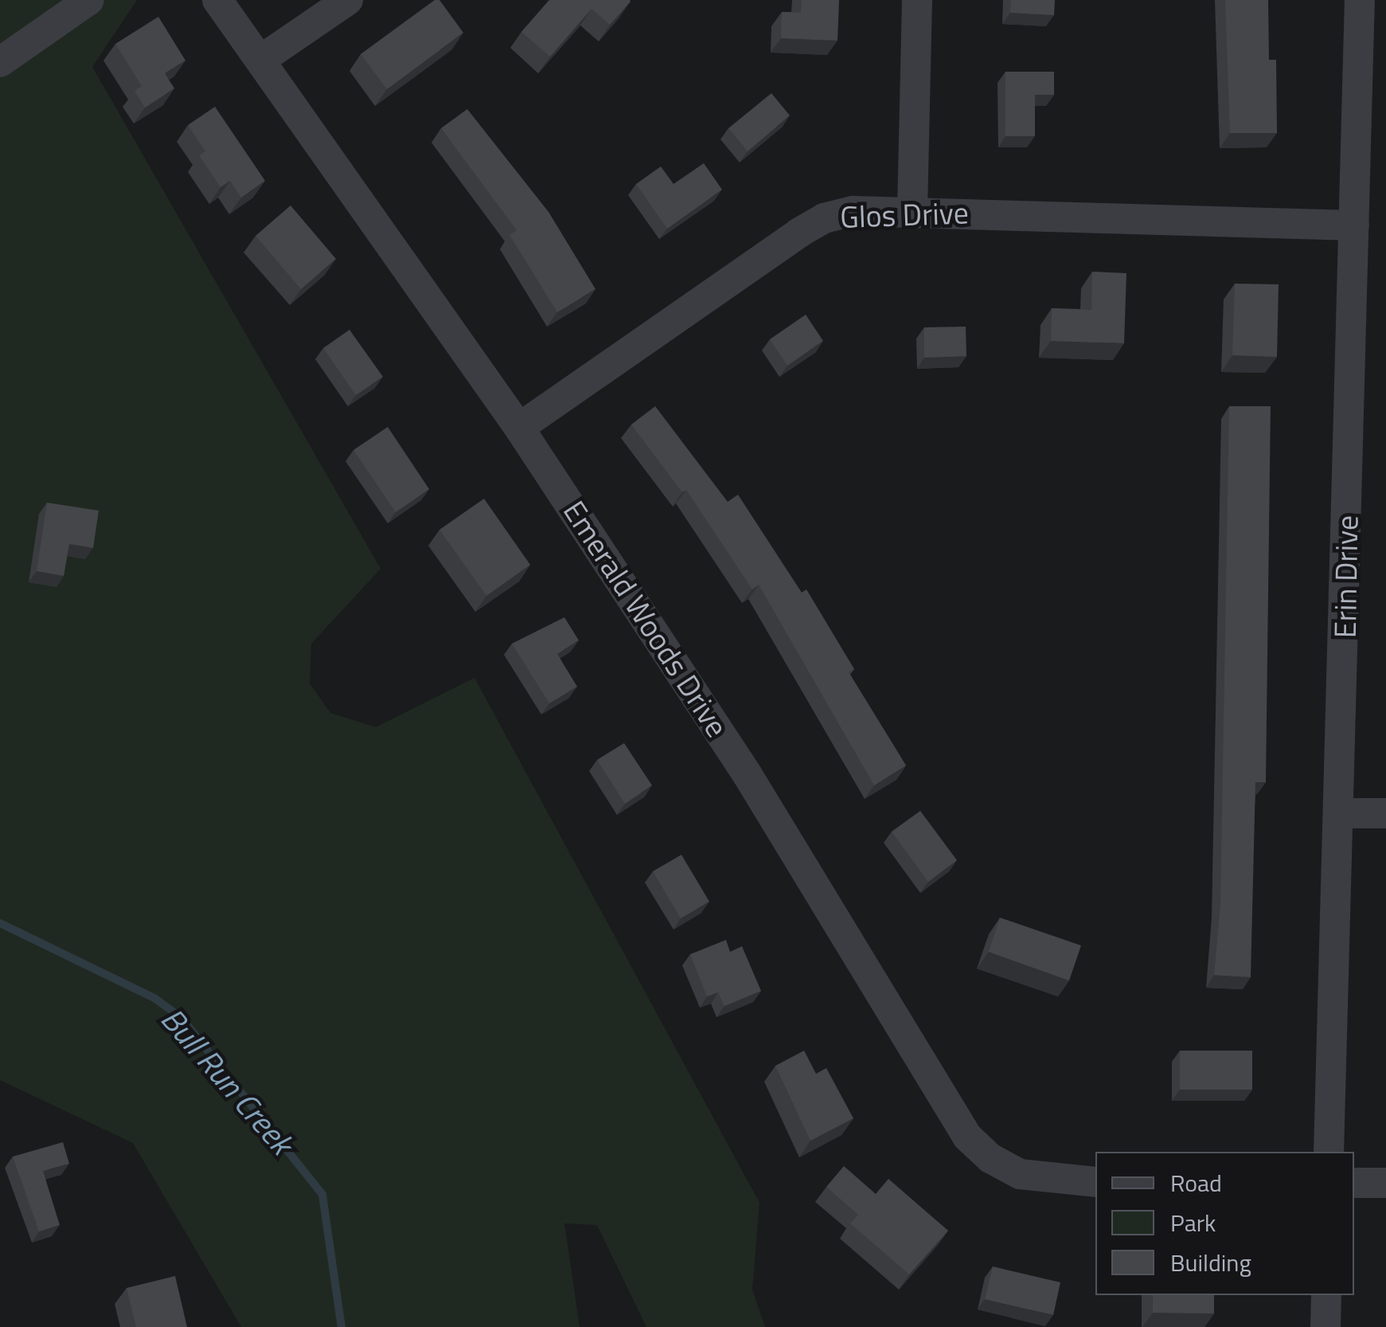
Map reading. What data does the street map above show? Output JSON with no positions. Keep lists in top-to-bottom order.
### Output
{
  "streets": {
    "street": ["Glos Drive", "Erin Drive", "Emerald Woods Drive"]
  },
  "crossings": [
    ["Glos Drive", "Erin Drive"],
    ["Glos Drive", "Emerald Woods Drive"]
  ],
  "water": ["Bull Run Creek"],
  "legend": ["Road", "Park", "Building"]
}
